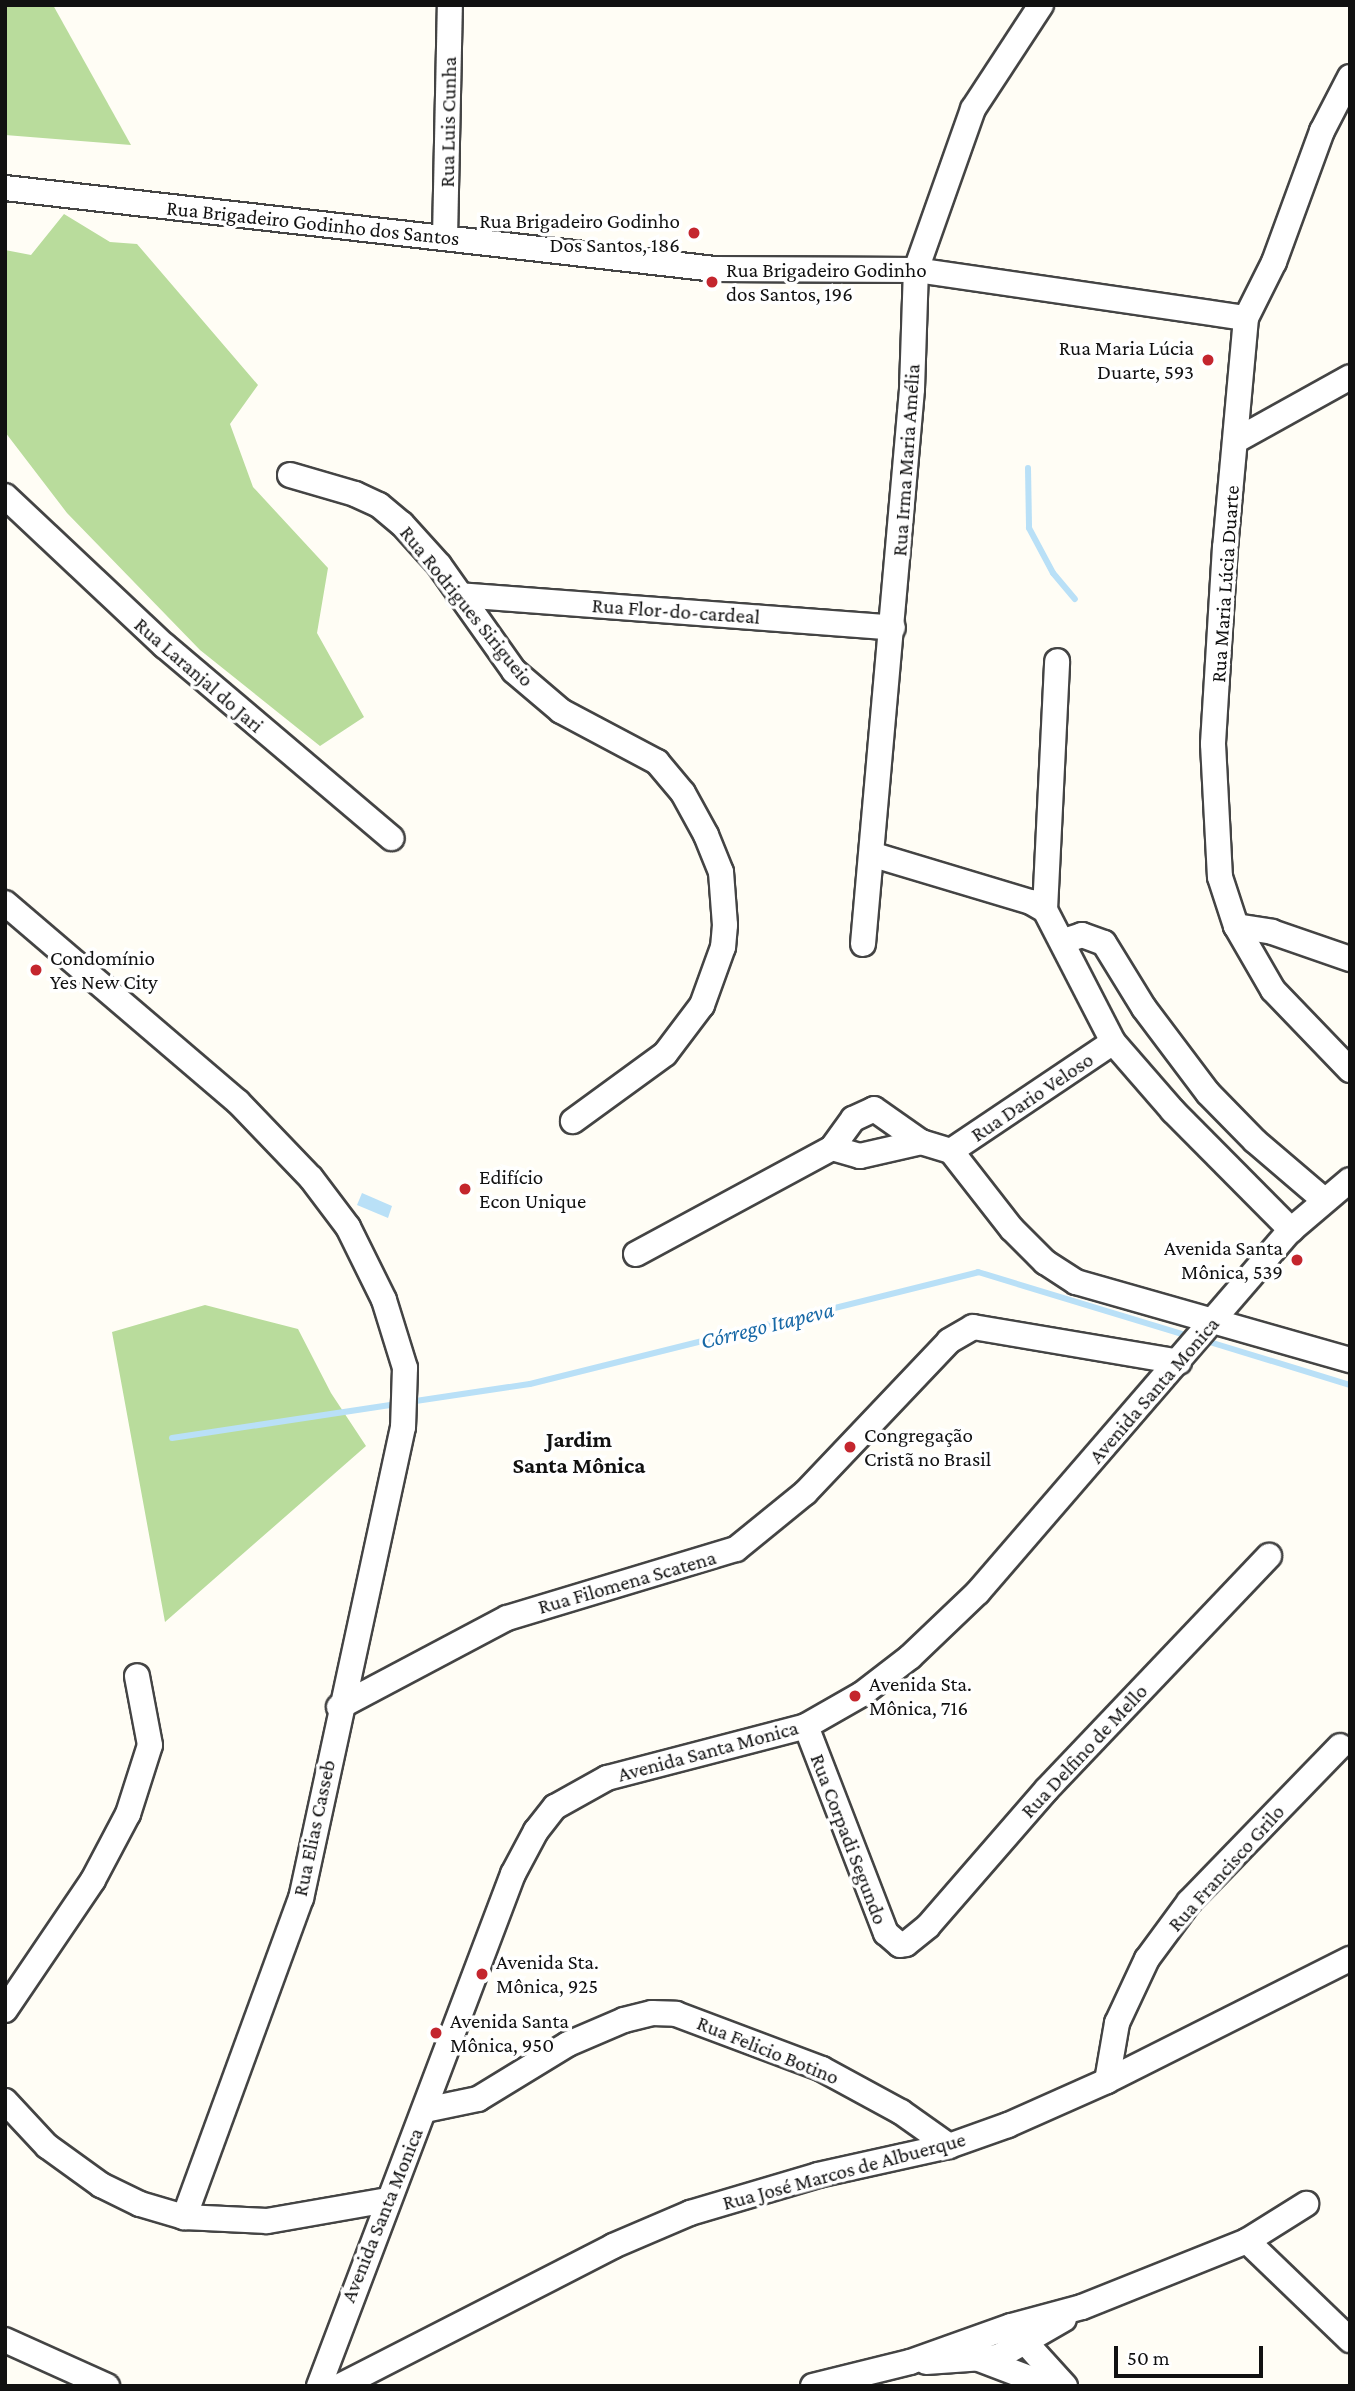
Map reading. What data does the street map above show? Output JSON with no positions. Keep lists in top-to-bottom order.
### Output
{
  "streets": {
    "street": [
      "Rua Luis Cunha",
      "Rua Brigadeiro Godinho dos Santos",
      "Rua Irma Maria Amélia",
      "Rua Maria Lúcia Duarte",
      "Rua Rodrigues Sirigueio",
      "Rua Flor-do-cardeal",
      "Rua Laranjal do Jari",
      "Rua Dario Veloso",
      "Avenida Santa Monica",
      "Rua Filomena Scatena",
      "Rua Delfino de Mello",
      "Rua Elias Casseb",
      "Rua Corpadi Segundo",
      "Rua Francisco Grilo",
      "Rua Felicio Botino",
      "Rua José Marcos de Albuerque"
    ]
  },
  "crossings": [
    ["Rua Luis Cunha", "Rua Brigadeiro Godinho dos Santos"],
    ["Rua Brigadeiro Godinho dos Santos", "Rua Irma Maria Amélia"],
    ["Rua Brigadeiro Godinho dos Santos", "Rua Maria Lúcia Duarte"],
    ["Rua Irma Maria Amélia", "Rua Flor-do-cardeal"],
    ["Rua Rodrigues Sirigueio", "Rua Flor-do-cardeal"],
    ["Avenida Santa Monica", "Rua Filomena Scatena"],
    ["Avenida Santa Monica", "Rua Corpadi Segundo"],
    ["Avenida Santa Monica", "Rua Felicio Botino"],
    ["Rua Filomena Scatena", "Rua Elias Casseb"],
    ["Rua Delfino de Mello", "Rua Corpadi Segundo"],
    ["Rua Francisco Grilo", "Rua José Marcos de Albuerque"],
    ["Rua Felicio Botino", "Rua José Marcos de Albuerque"]
  ],
  "districts": ["Jardim Santa Mônica"],
  "water": ["Córrego Itapeva"],
  "places": [
    "Rua Brigadeiro Godinho Dos Santos, 186",
    "Rua Brigadeiro Godinho dos Santos, 196",
    "Rua Maria Lúcia Duarte, 593",
    "Condomínio Yes New City",
    "Edifício Econ Unique",
    "Avenida Santa Mônica, 539",
    "Congregação Cristã no Brasil",
    "Avenida Sta. Mônica, 716",
    "Avenida Sta. Mônica, 925",
    "Avenida Santa Mônica, 950"
  ],
  "scale_bar": "50 m"
}
